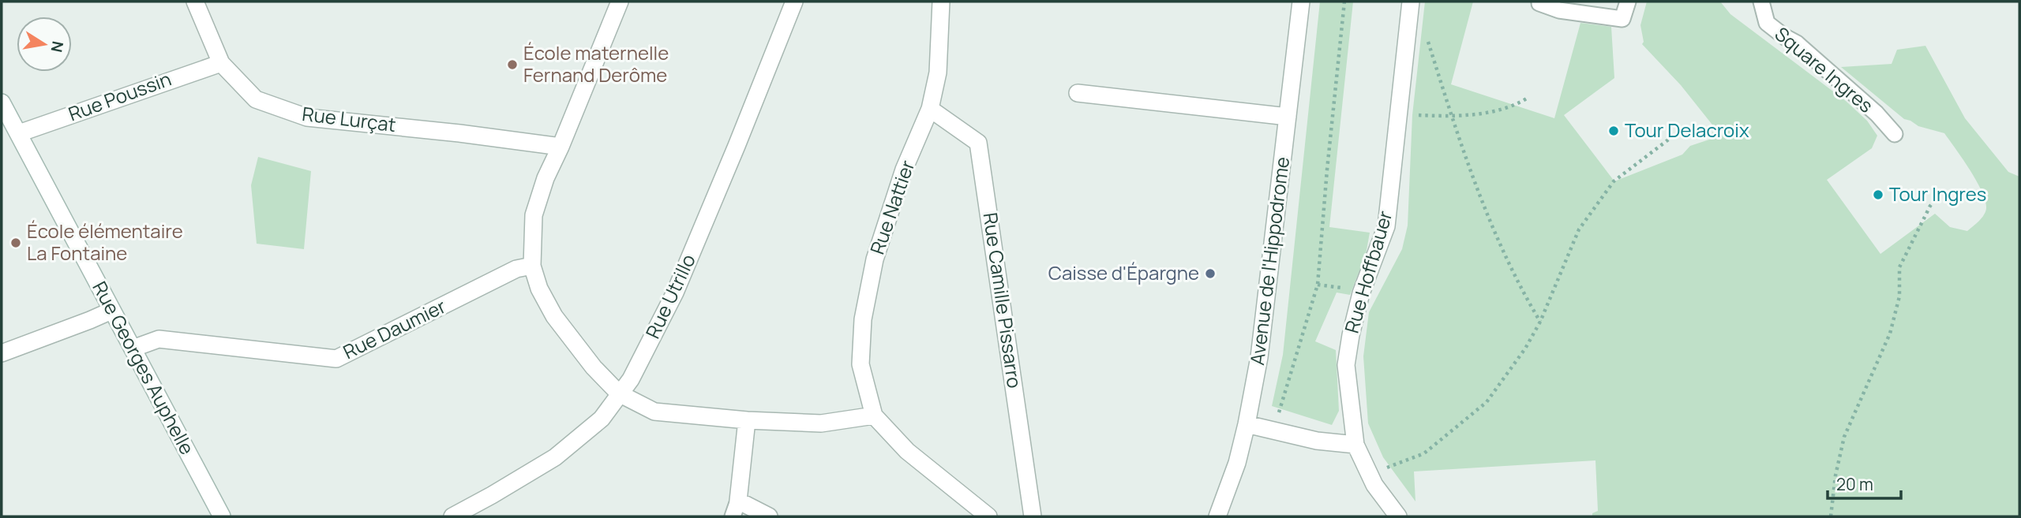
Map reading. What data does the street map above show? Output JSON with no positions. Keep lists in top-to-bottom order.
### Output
{
  "streets": {
    "street": [
      "Rue Poussin",
      "Rue Lurçat",
      "Rue Nattier",
      "Avenue de l'Hippodrome",
      "Rue Hoffbauer",
      "Rue Utrillo",
      "Rue Camille Pissarro",
      "Rue Daumier",
      "Rue Georges Auphelle"
    ],
    "lane": ["Square Ingres"]
  },
  "crossings": [
    ["Rue Poussin", "Rue Lurçat"],
    ["Rue Poussin", "Rue Georges Auphelle"],
    ["Rue Nattier", "Rue Camille Pissarro"],
    ["Rue Daumier", "Rue Georges Auphelle"]
  ],
  "places": [
    "École maternelle Fernand Derôme",
    "Tour Delacroix",
    "Tour Ingres",
    "École élémentaire La Fontaine",
    "Caisse d'Épargne"
  ],
  "scale_bar": "20 m",
  "north": "right"
}
